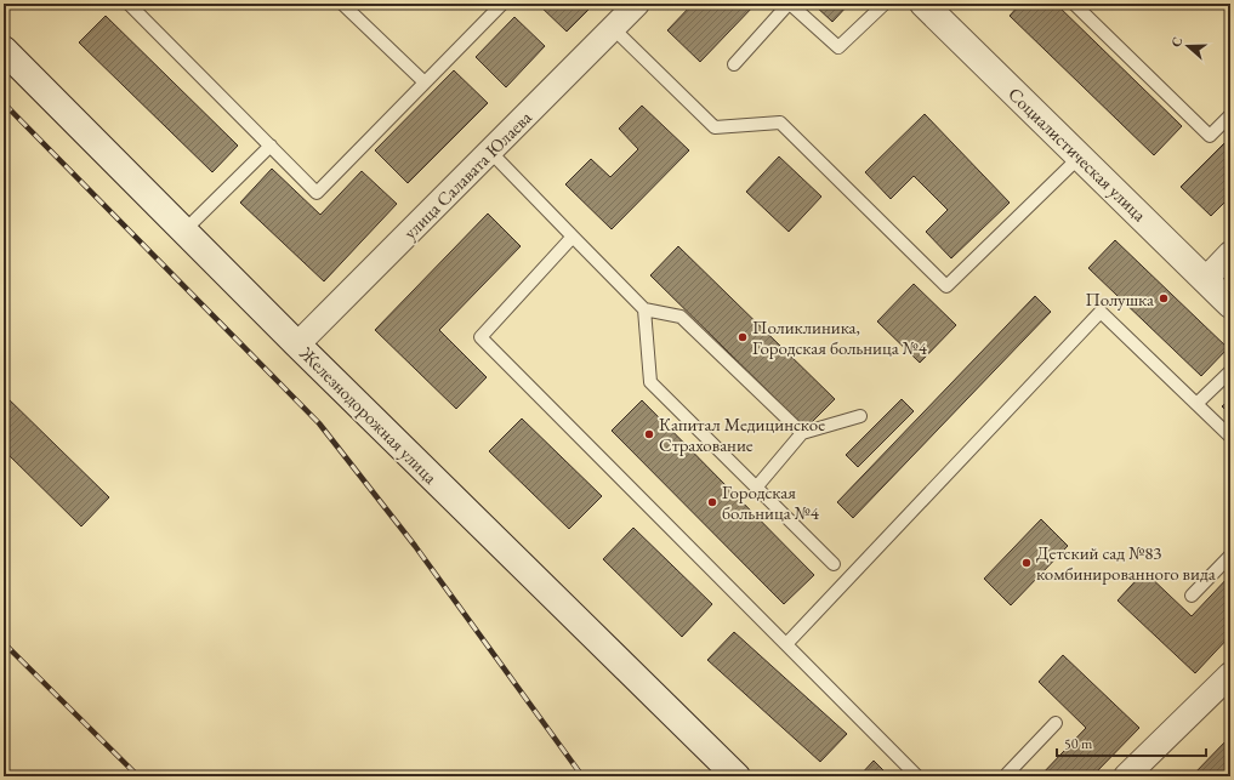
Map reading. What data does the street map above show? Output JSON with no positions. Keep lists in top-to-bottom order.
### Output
{
  "streets": {
    "main road": ["Социалистическая улица", "Железнодорожная улица"],
    "street": ["улица Салавата Юлаева"]
  },
  "crossings": [
    ["улица Салавата Юлаева", "Железнодорожная улица"]
  ],
  "places": [
    "Полушка",
    "Поликлиника, Городская больница №4",
    "Капитал Медицинское Страхование",
    "Городская больница №4",
    "Детский сад №83 комбинированного вида"
  ],
  "scale_bar": "50 m",
  "north": "left"
}
